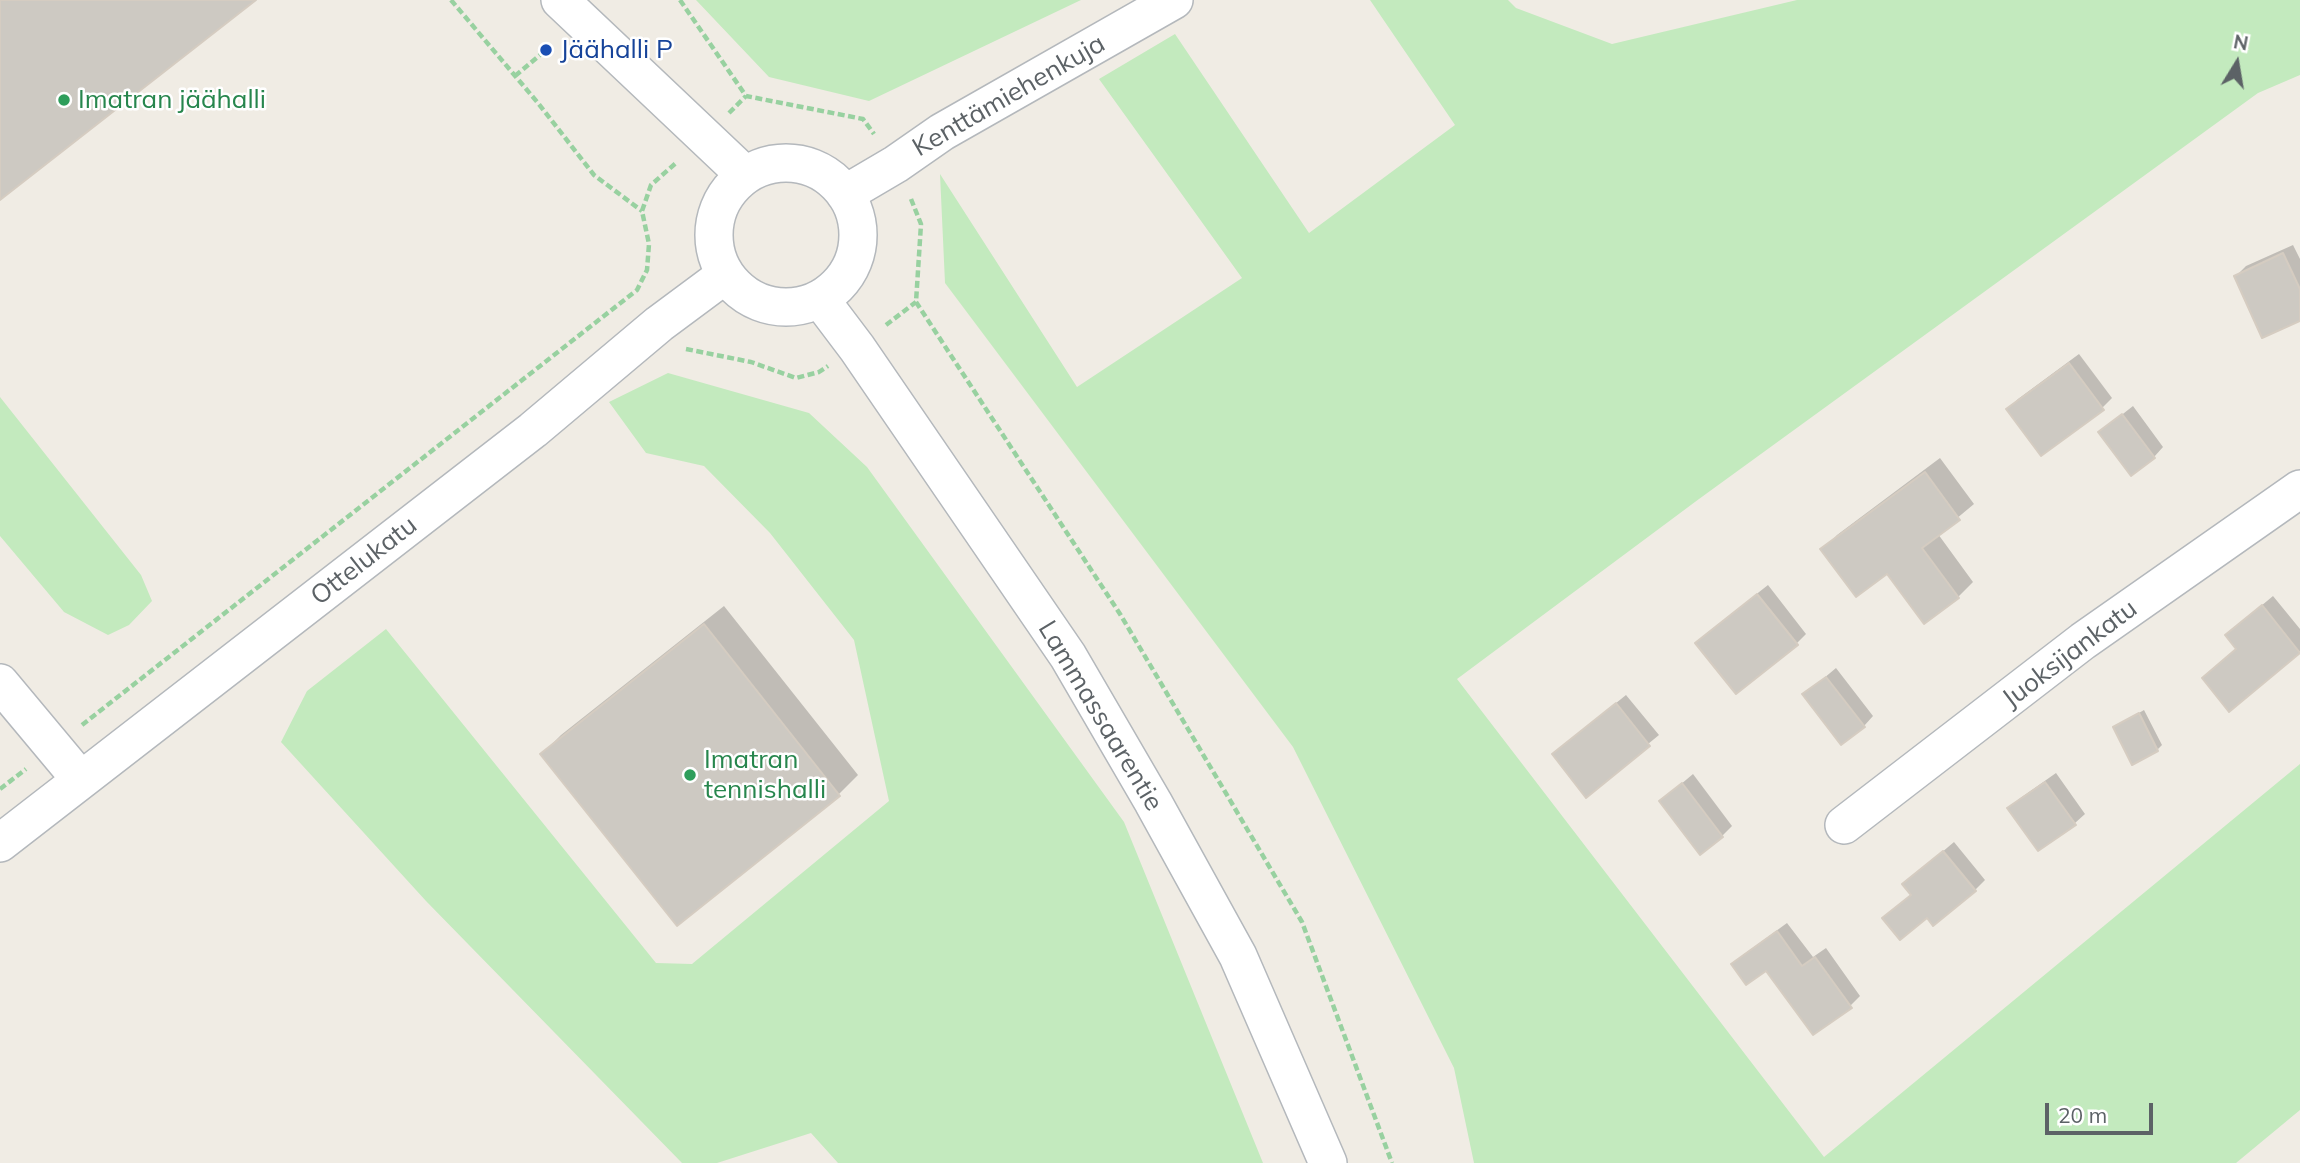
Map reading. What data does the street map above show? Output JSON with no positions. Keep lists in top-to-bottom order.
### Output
{
  "streets": {
    "street": [
      "Kenttämiehenkuja",
      "Ottelukatu",
      "Juoksijankatu",
      "Lammassaarentie"
    ]
  },
  "crossings": [
    ["Kenttämiehenkuja", "Ottelukatu"],
    ["Kenttämiehenkuja", "Lammassaarentie"],
    ["Ottelukatu", "Lammassaarentie"]
  ],
  "places": ["Jäähalli P", "Imatran jäähalli", "Imatran tennishalli"],
  "scale_bar": "20 m",
  "north": "top"
}
